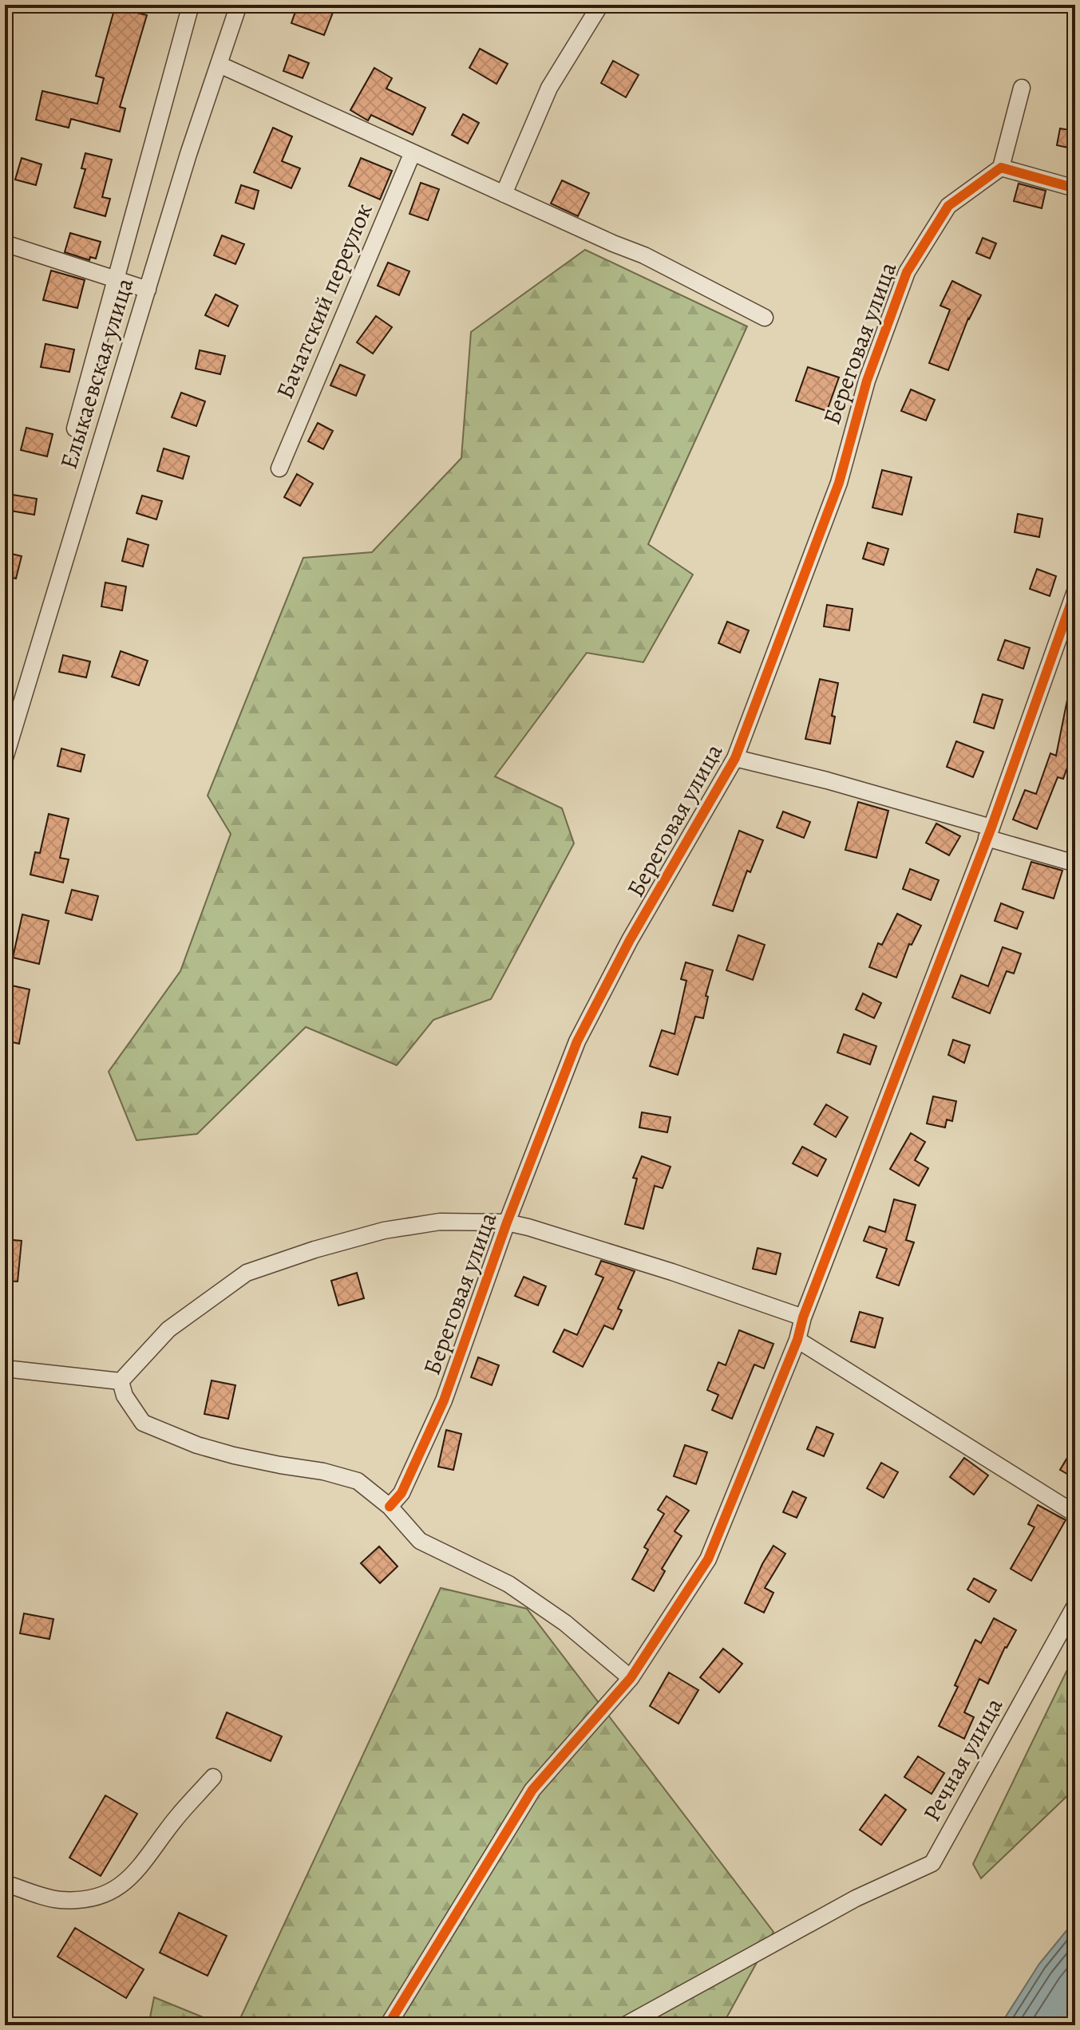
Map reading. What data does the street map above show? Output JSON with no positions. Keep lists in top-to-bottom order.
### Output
{
  "streets": {
    "street": [
      "Бачатский переулок",
      "Береговая улица",
      "Елыкаевская улица",
      "Речная улица"
    ]
  }
}
